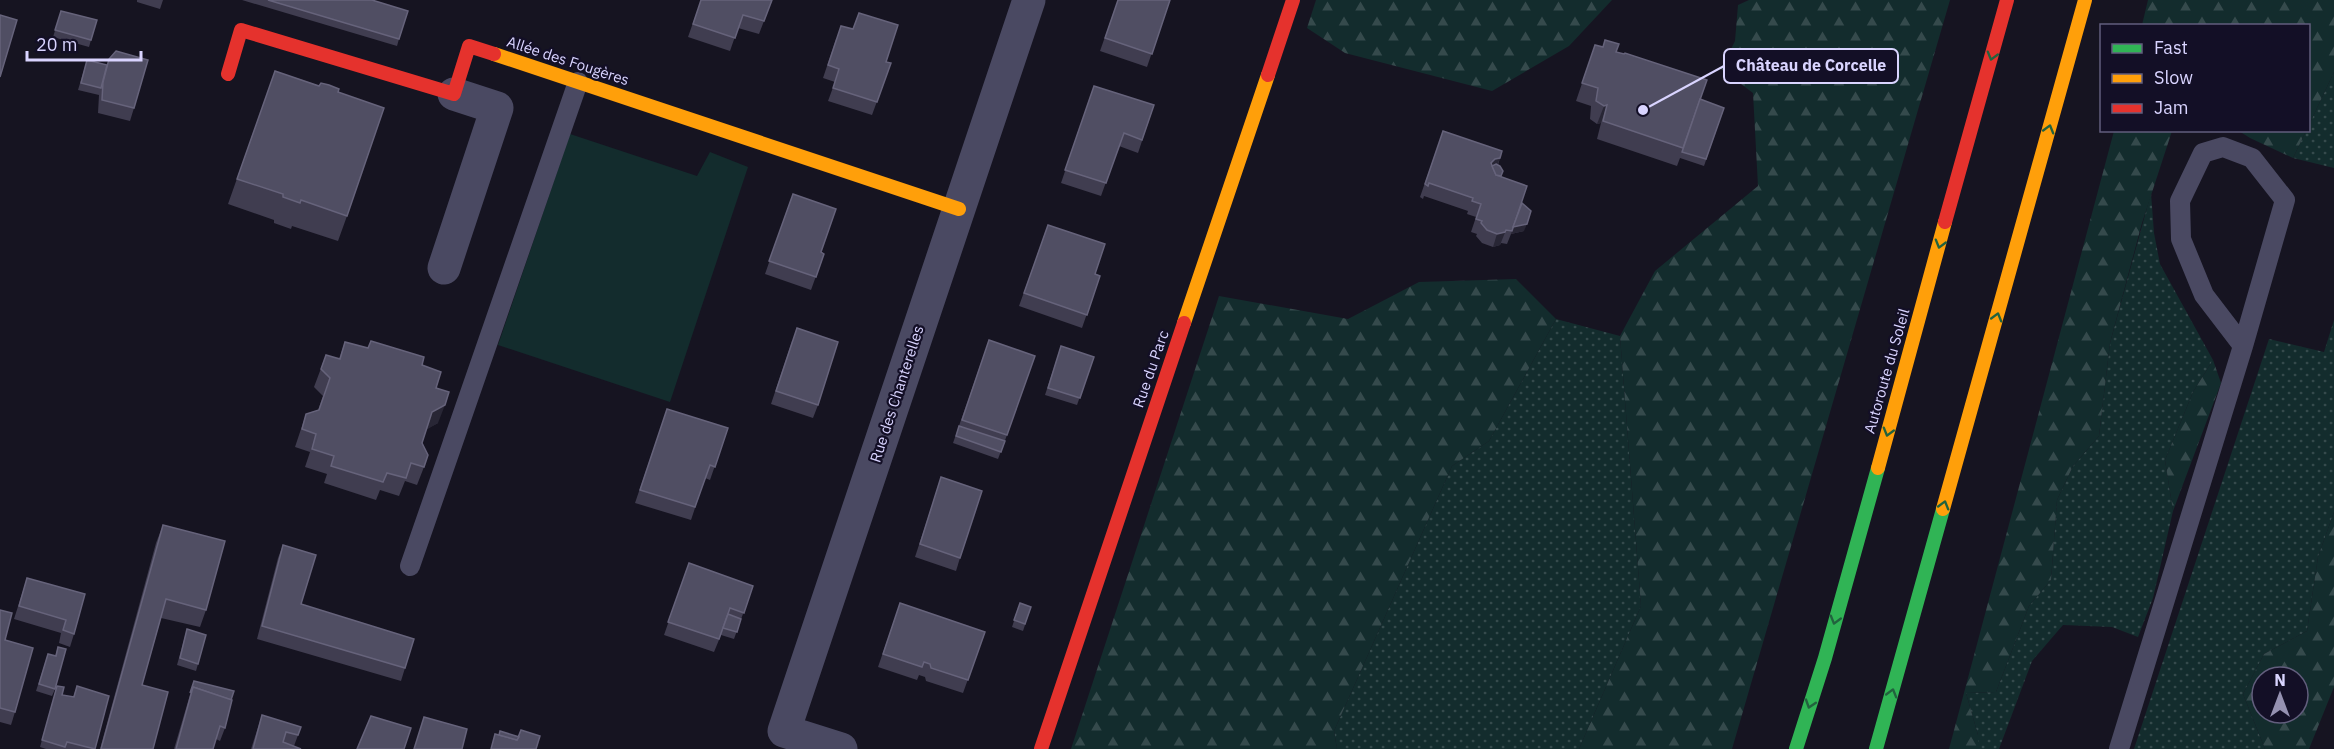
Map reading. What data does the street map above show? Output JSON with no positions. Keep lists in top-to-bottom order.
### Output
{
  "streets": {
    "main road": ["Allée des Fougères", "Rue du Parc", "Autoroute du Soleil"],
    "street": ["Rue des Chanterelles"]
  },
  "crossings": [
    ["Allée des Fougères", "Rue des Chanterelles"]
  ],
  "places": ["Château de Corcelle"],
  "legend": ["Fast", "Slow", "Jam"],
  "scale_bar": "20 m",
  "north": "top"
}
